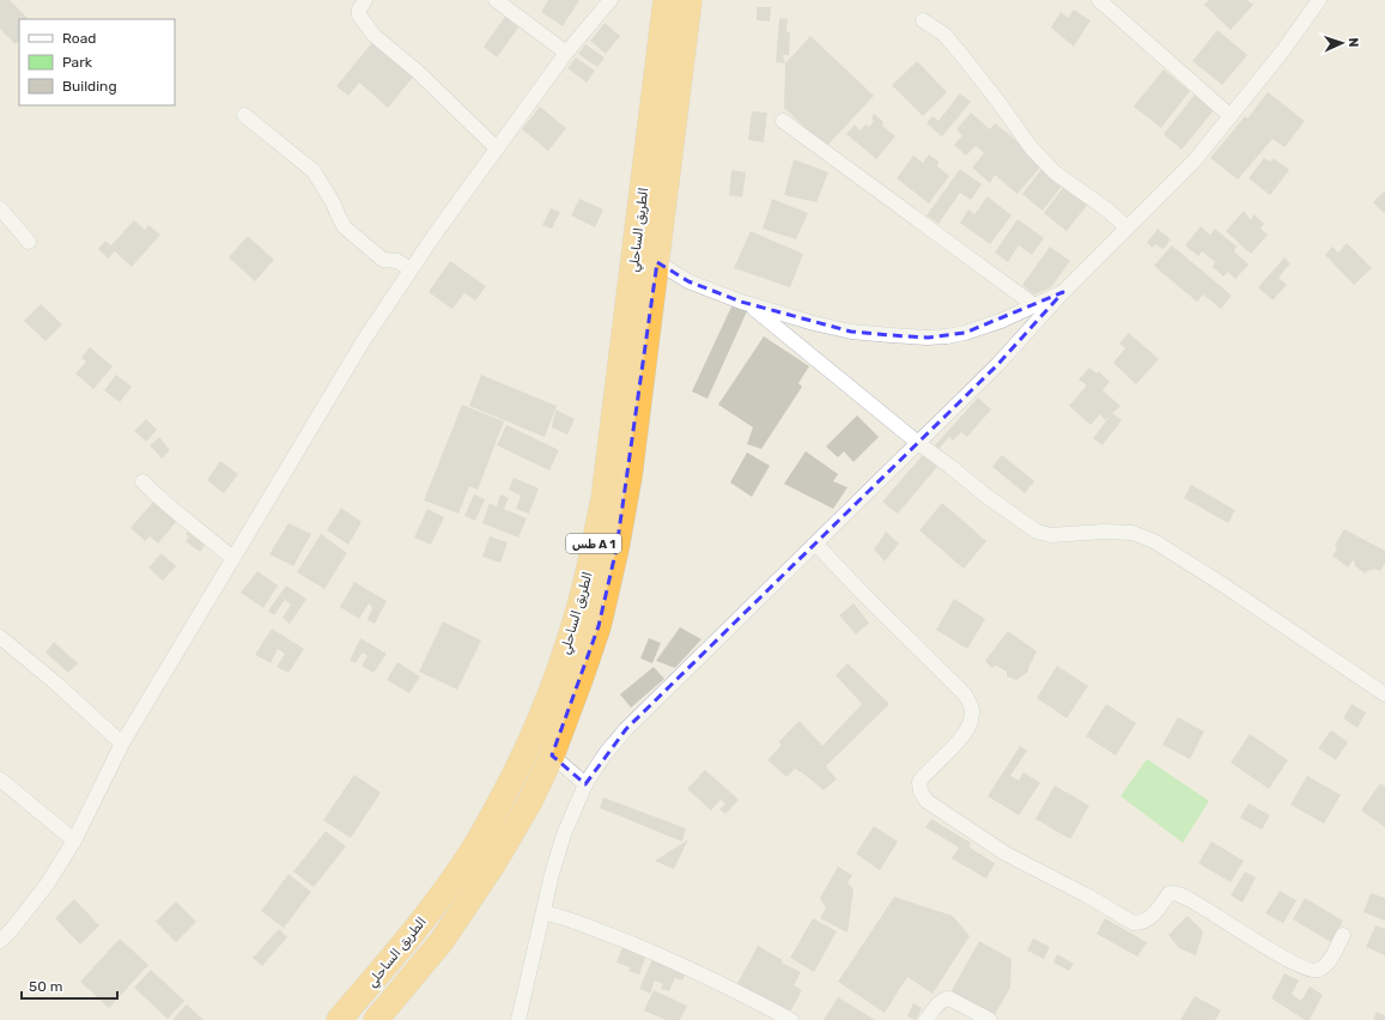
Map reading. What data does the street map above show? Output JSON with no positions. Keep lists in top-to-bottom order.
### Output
{
  "streets": {
    "highway": ["الطريق الساحلي", "طس A 1"]
  },
  "legend": ["Road", "Park", "Building"],
  "scale_bar": "50 m",
  "north": "right"
}
